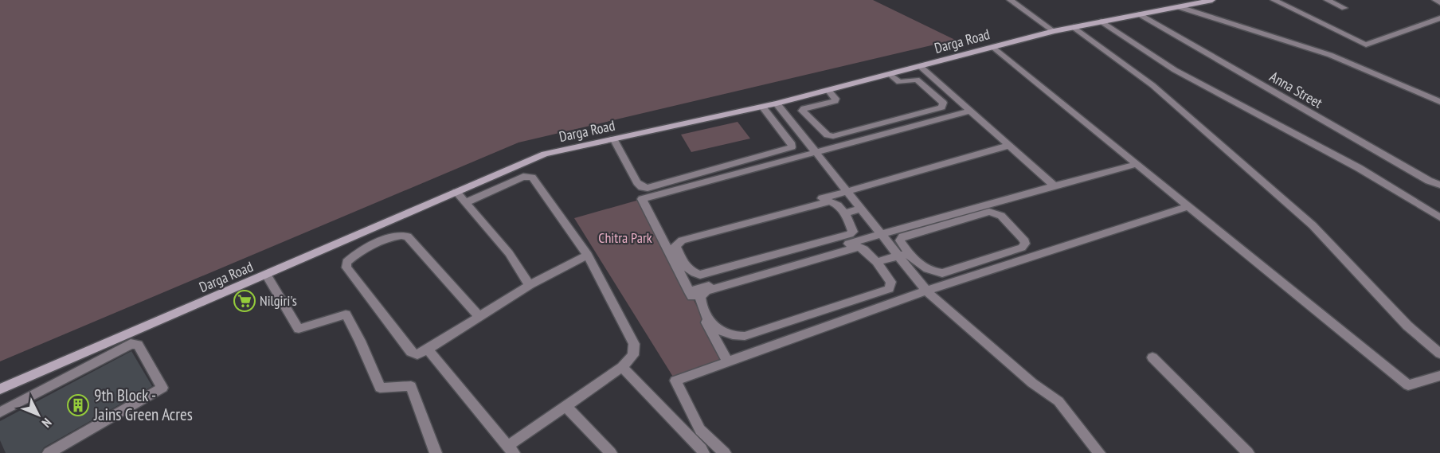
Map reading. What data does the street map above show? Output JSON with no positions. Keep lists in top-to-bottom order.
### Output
{
  "streets": {
    "street": ["Darga Road", "Anna Street"]
  },
  "crossings": [
    ["Darga Road", "Anna Street"]
  ],
  "parks": ["Chitra Park"],
  "places": {
    "supermarket": ["Nilgiri's"],
    "building": ["9th Block - Jains Green Acres"]
  },
  "north": "bottom right"
}
